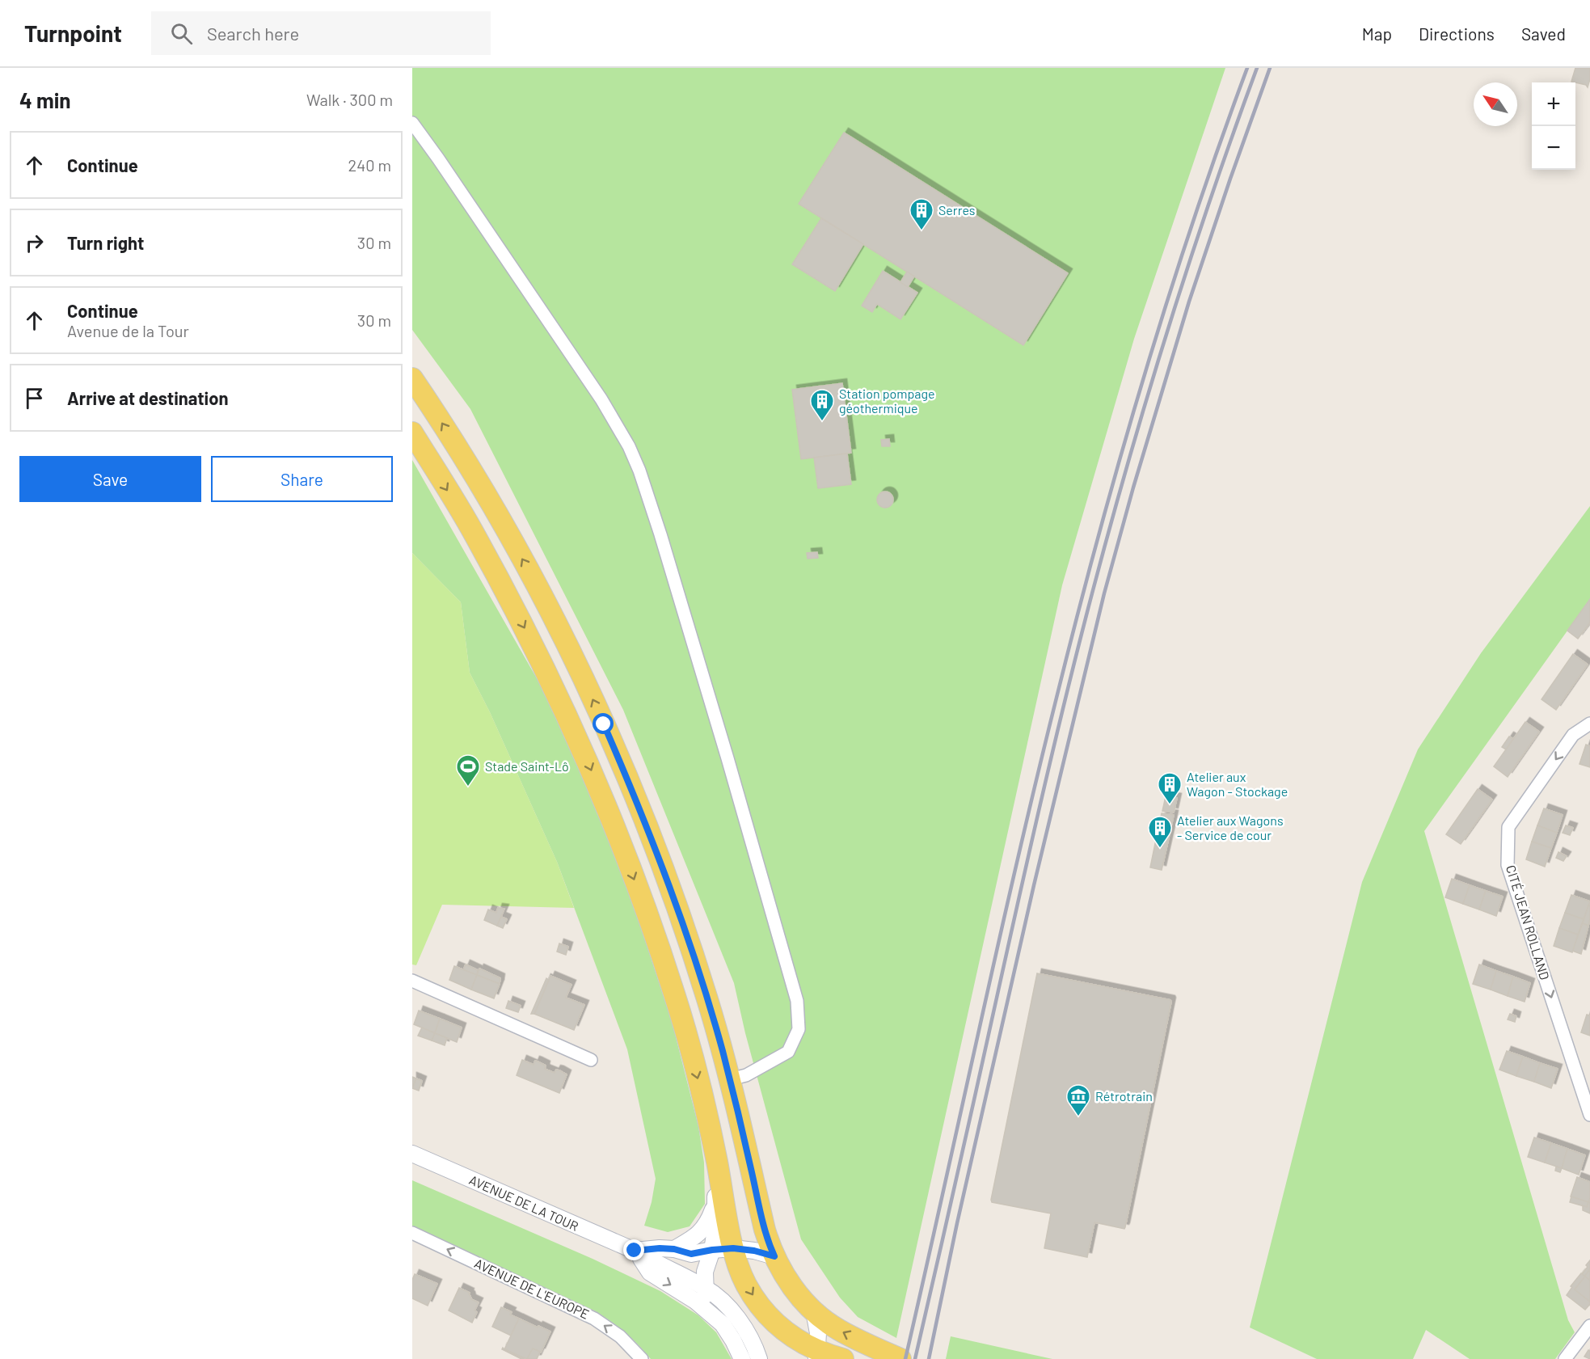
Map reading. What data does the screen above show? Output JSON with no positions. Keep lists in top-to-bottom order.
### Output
{
  "streets": {
    "street": ["CITÉ JEAN ROLLAND", "AVENUE DE LA TOUR", "AVENUE DE L'EUROPE"]
  },
  "one_way": ["CITÉ JEAN ROLLAND"],
  "places": {
    "building": [
      "Serres",
      "Station pompage géothermique",
      "Atelier aux Wagon - Stockage",
      "Atelier aux Wagons - Service de cour"
    ],
    "sports": ["Stade Saint-Lô"],
    "museum": ["Rétrotrain"]
  },
  "north": "top left",
  "page": {
    "header": "Turnpoint",
    "search": "Search here",
    "nav": ["Map", "Directions", "Saved"],
    "heading": ["4 min", "Walk · 300 m"],
    "map_buttons": ["+", "−"],
    "list": [
      ["Continue", "240 m"],
      ["Turn right", "30 m"],
      ["Continue", "Avenue de la Tour", "30 m"],
      "Arrive at destination"
    ],
    "buttons": ["Save", "Share"]
  }
}
